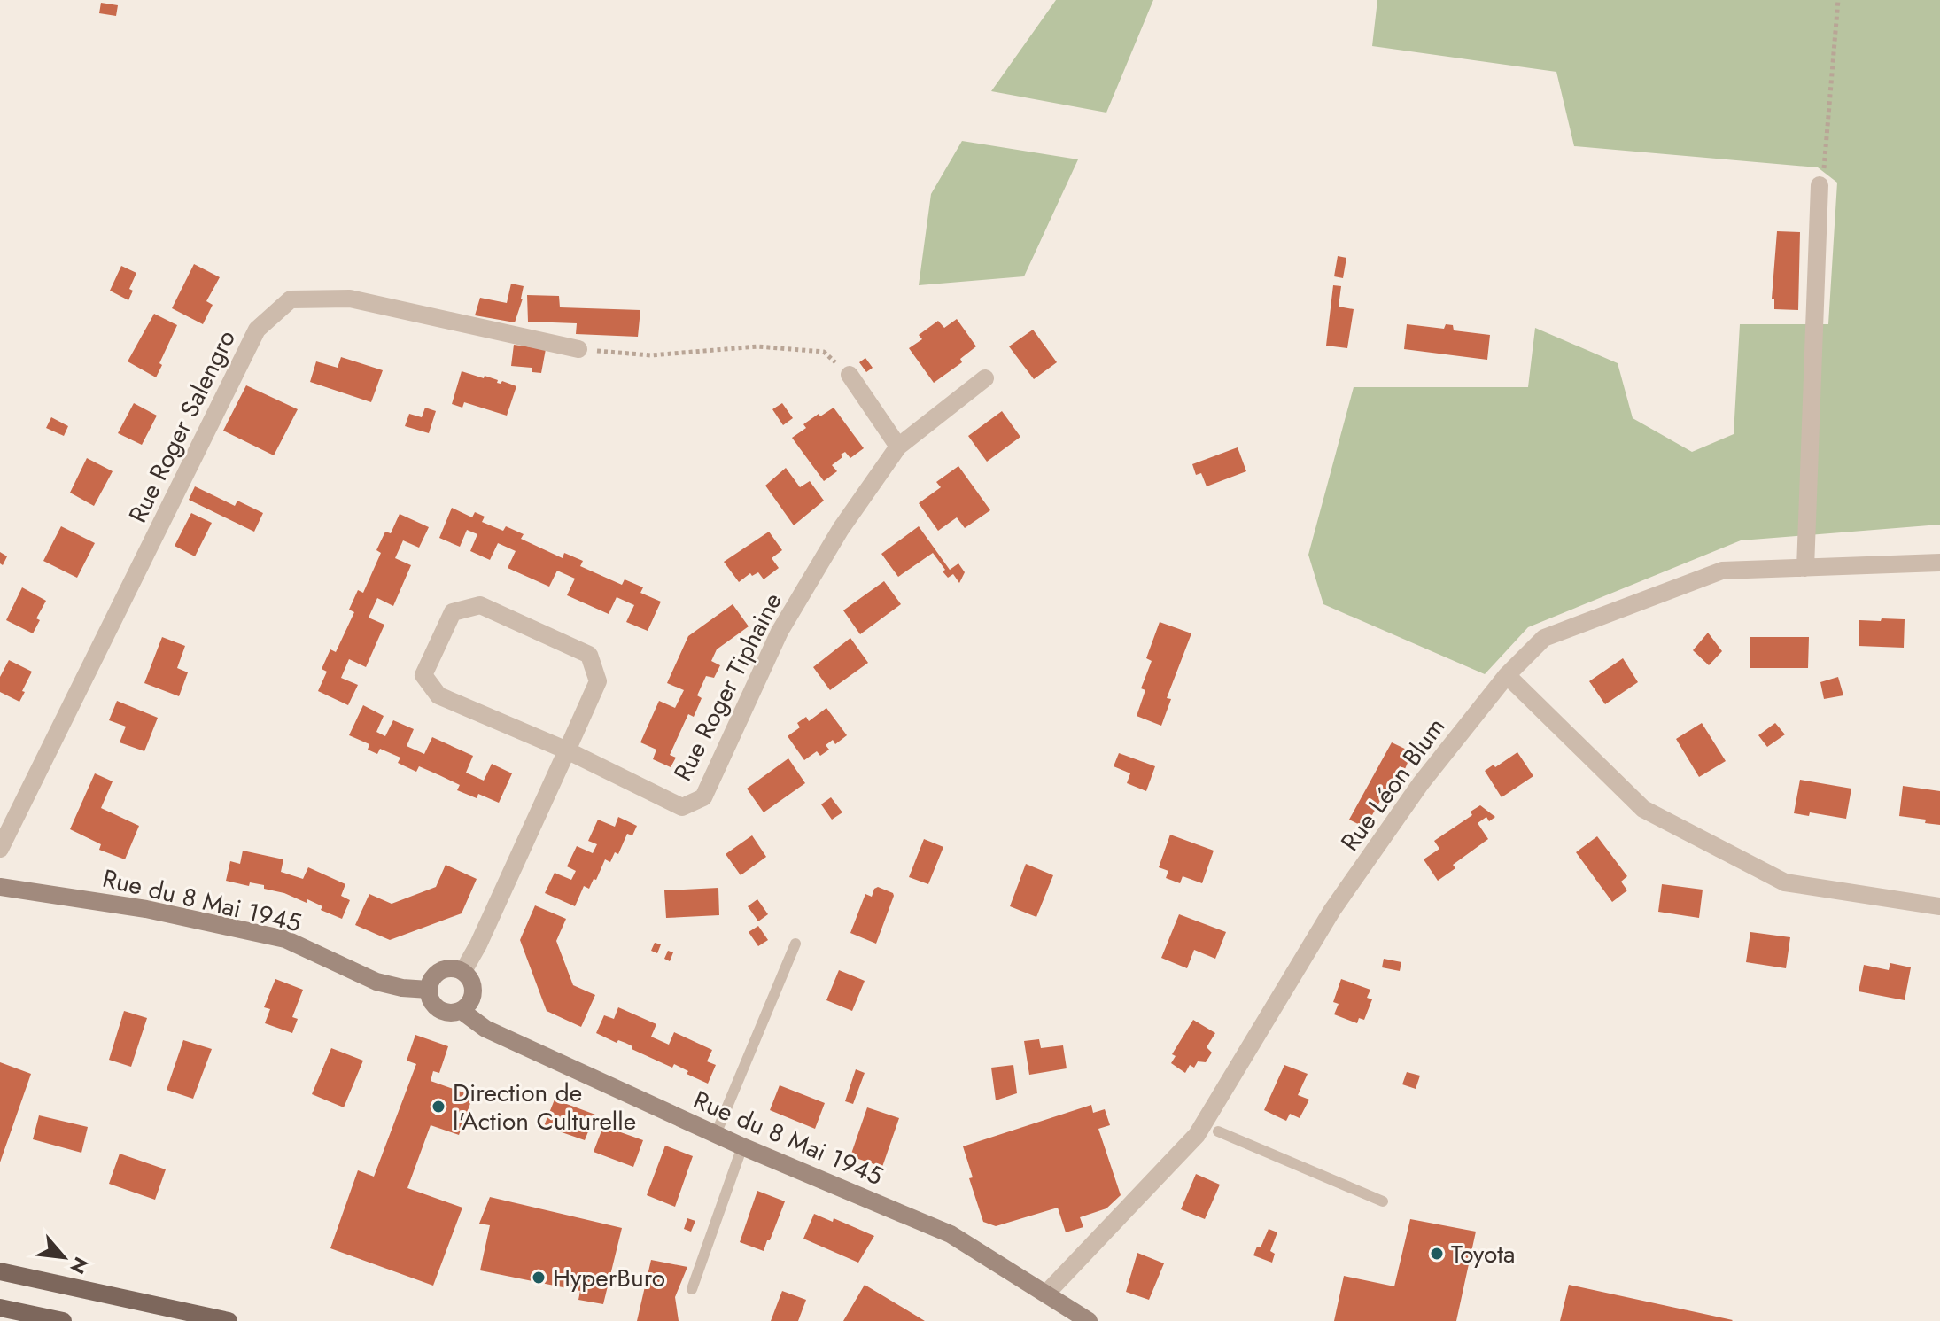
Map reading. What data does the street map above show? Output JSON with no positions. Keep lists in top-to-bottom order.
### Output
{
  "streets": {
    "street": [
      "Rue Roger Salengro",
      "Rue Roger Tiphaine",
      "Rue Léon Blum",
      "Rue du 8 Mai 1945"
    ]
  },
  "crossings": [
    ["Rue Léon Blum", "Rue du 8 Mai 1945"]
  ],
  "places": ["Direction de l'Action Culturelle", "Toyota", "HyperBuro"],
  "north": "bottom right"
}
